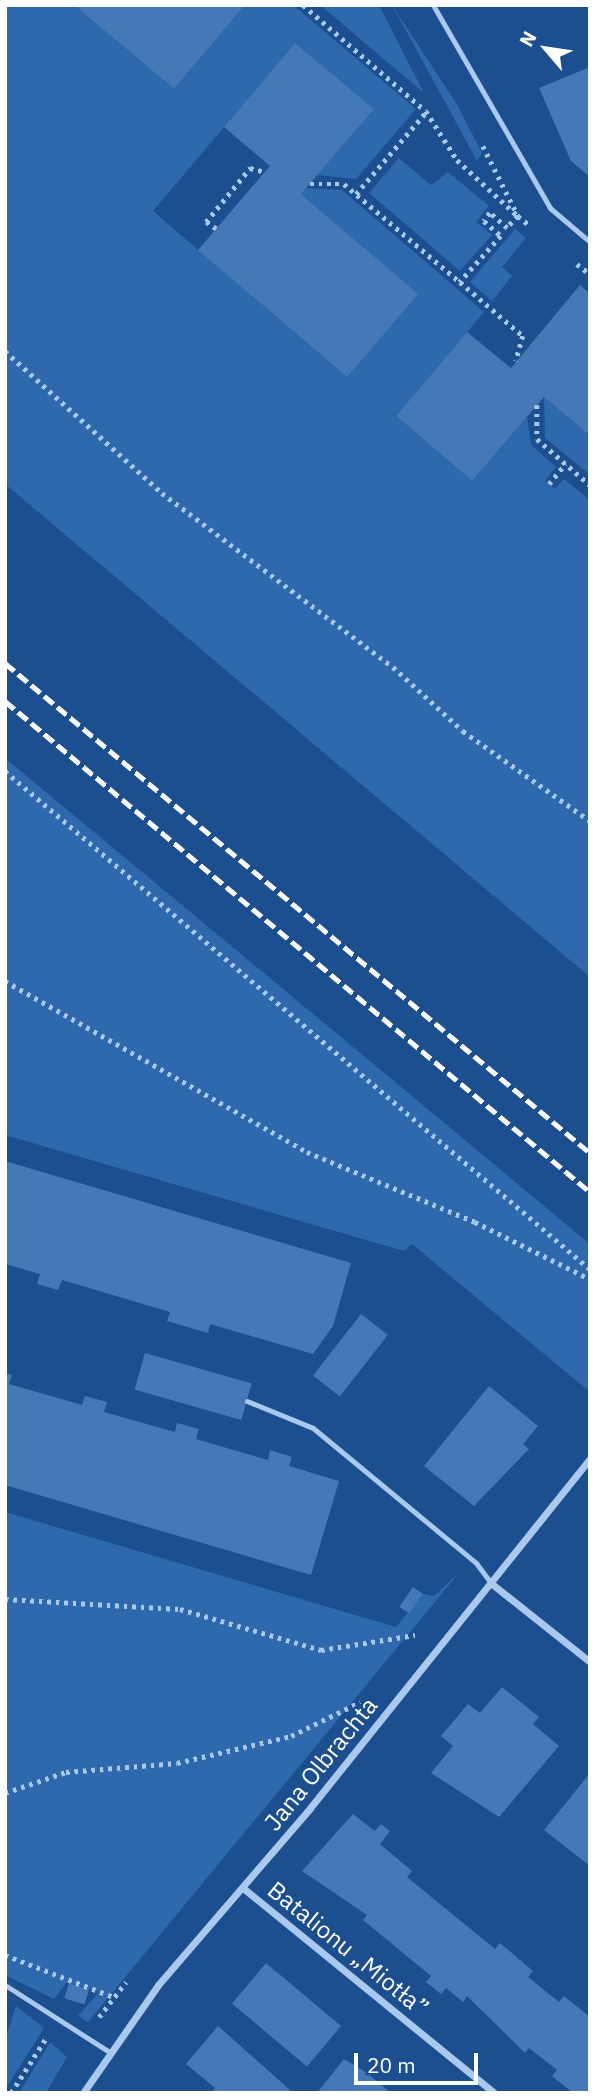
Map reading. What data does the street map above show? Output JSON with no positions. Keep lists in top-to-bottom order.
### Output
{
  "streets": {
    "street": ["Jana Olbrachta", "Batalionu „Miotła”"]
  },
  "crossings": [
    ["Jana Olbrachta", "Batalionu „Miotła”"]
  ],
  "scale_bar": "20 m",
  "north": "top left"
}
